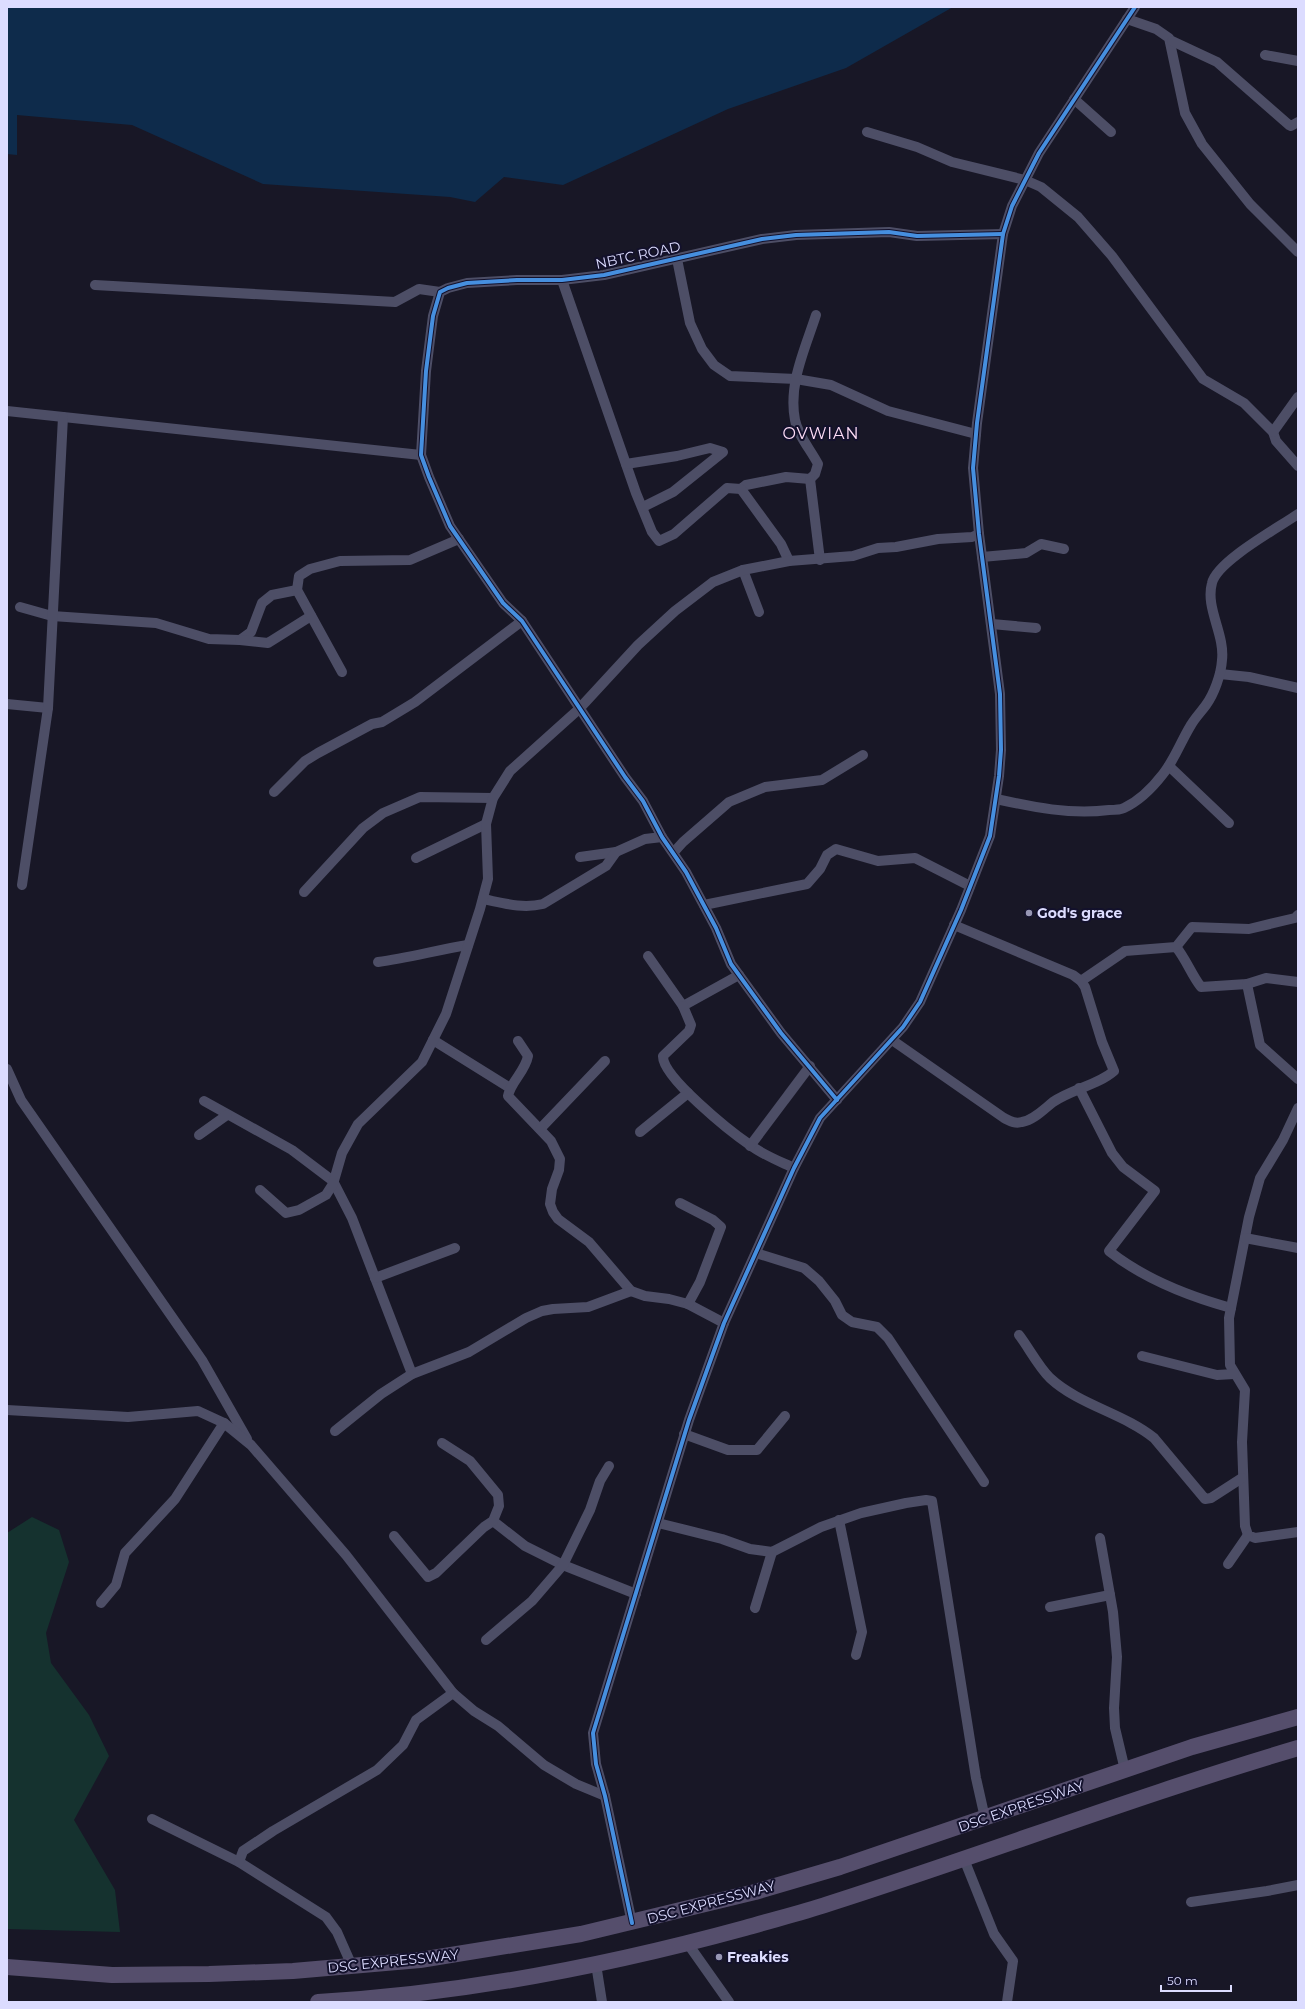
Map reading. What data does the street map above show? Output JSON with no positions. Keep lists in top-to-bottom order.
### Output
{
  "streets": {
    "main road": ["DSC EXPRESSWAY"],
    "street": ["NBTC ROAD"]
  },
  "districts": ["OVWIAN"],
  "places": ["God's grace", "Freakies"],
  "scale_bar": "50 m"
}
